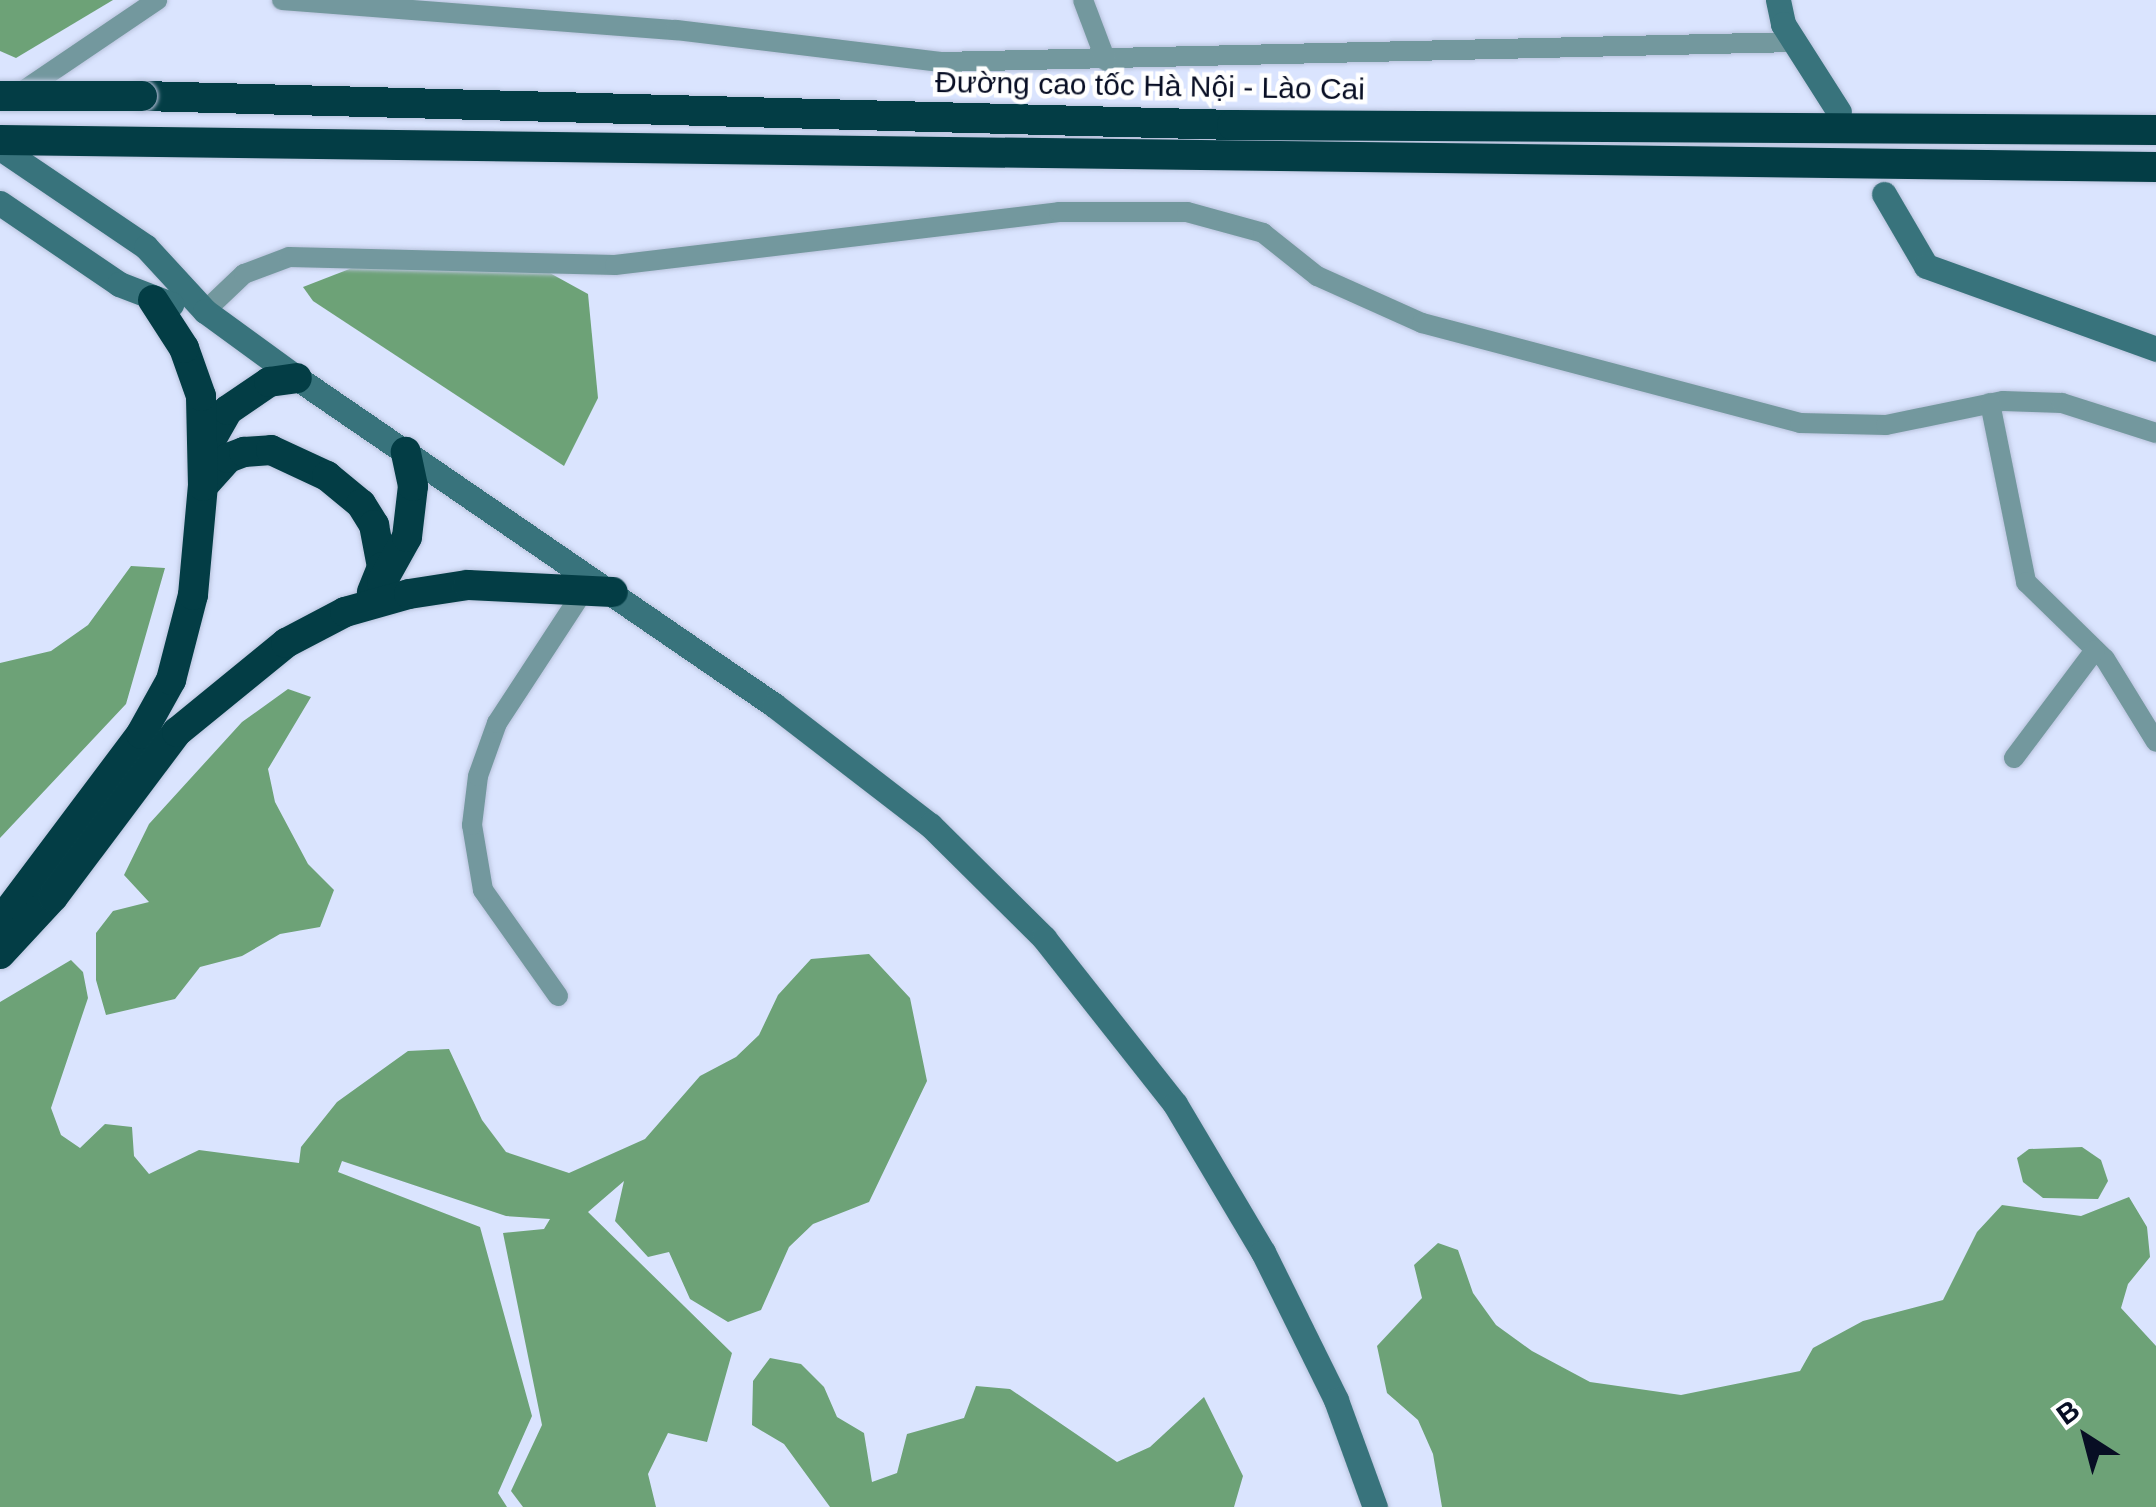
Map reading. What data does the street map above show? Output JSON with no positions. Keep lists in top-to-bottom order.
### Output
{
  "streets": {
    "highway": ["Đường cao tốc Hà Nội - Lào Cai"]
  },
  "north": "top left"
}
